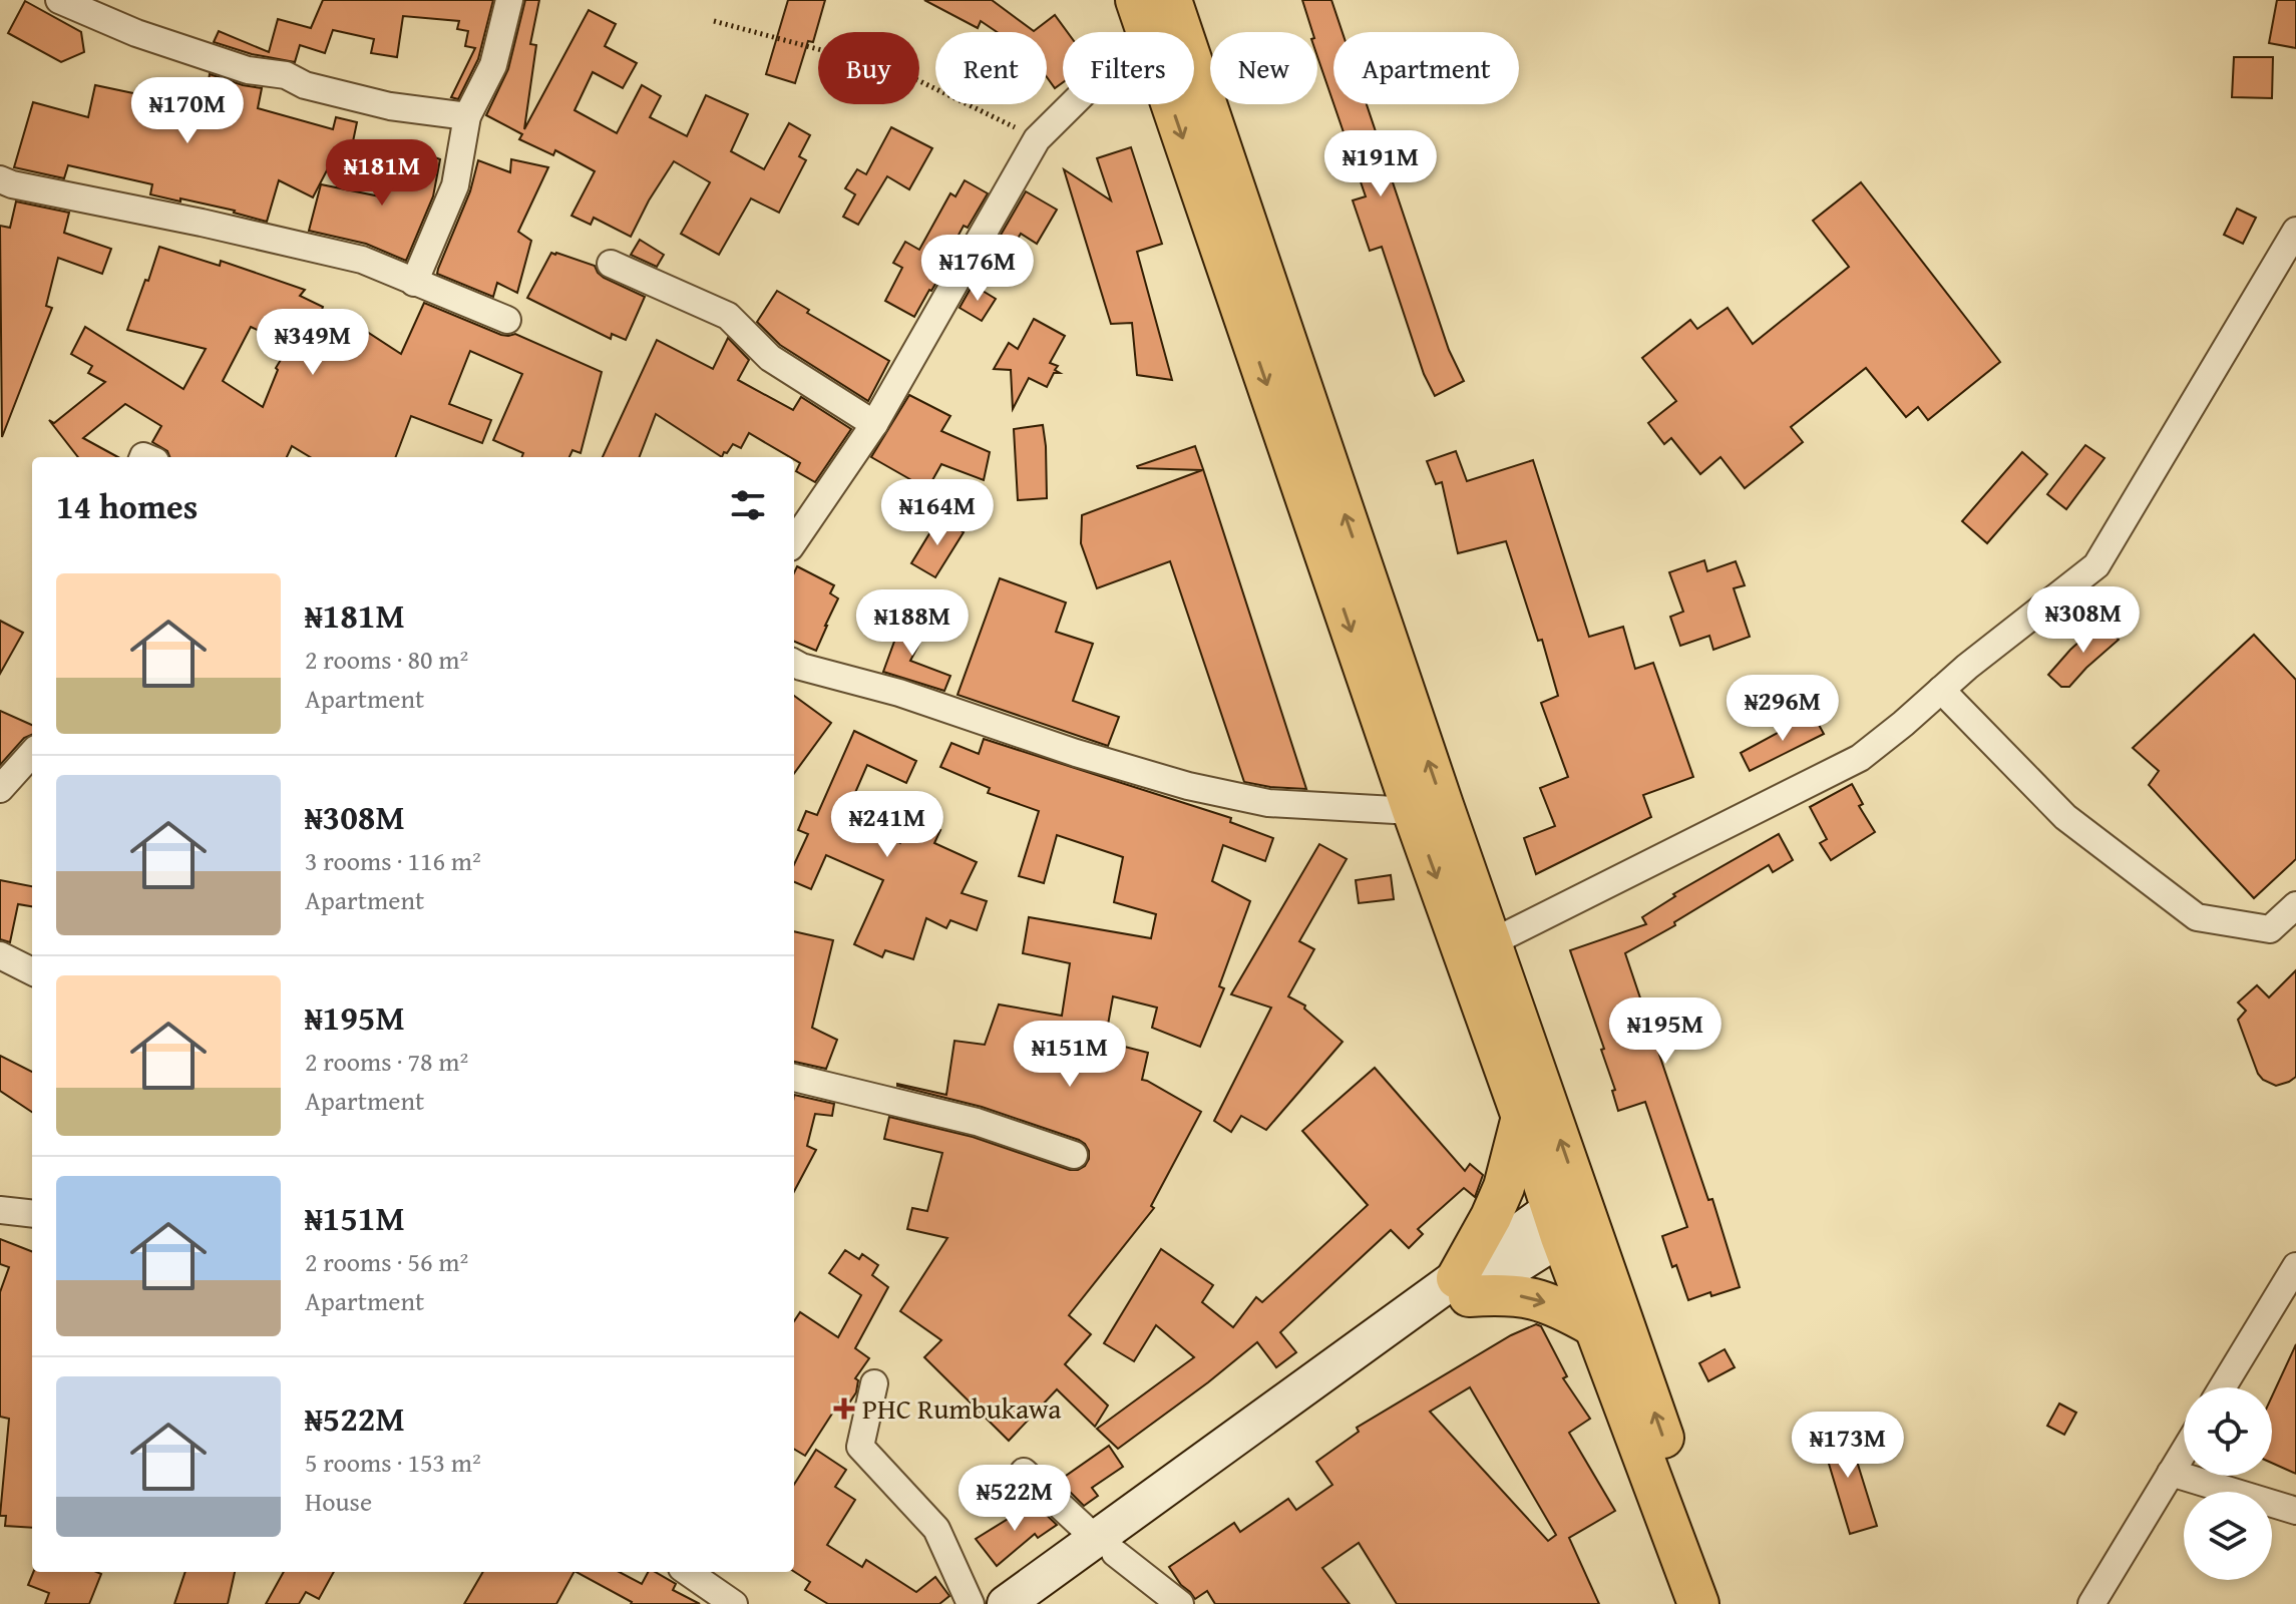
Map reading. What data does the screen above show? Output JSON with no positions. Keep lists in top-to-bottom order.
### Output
{
  "places": {
    "health": ["PHC Rumbukawa"]
  },
  "page": {
    "chip": [
      "Buy",
      "Rent",
      "Filters",
      "New",
      "Apartment"
    ],
    "price": [
      "₦170M",
      "₦191M",
      "₦181M",
      "₦176M",
      "₦349M",
      "₦164M",
      "₦308M",
      "₦188M",
      "₦296M",
      "₦241M",
      "₦195M",
      "₦151M",
      "₦173M",
      "₦522M"
    ],
    "heading": "14 homes",
    "list": [
      {
        "name": "₦181M",
        "note": "2 rooms · 80 m² · Apartment"
      },
      {
        "name": "₦308M",
        "note": "3 rooms · 116 m² · Apartment"
      },
      {
        "name": "₦195M",
        "note": "2 rooms · 78 m² · Apartment"
      },
      {
        "name": "₦151M",
        "note": "2 rooms · 56 m² · Apartment"
      },
      {
        "name": "₦522M",
        "note": "5 rooms · 153 m² · House"
      }
    ]
  }
}
